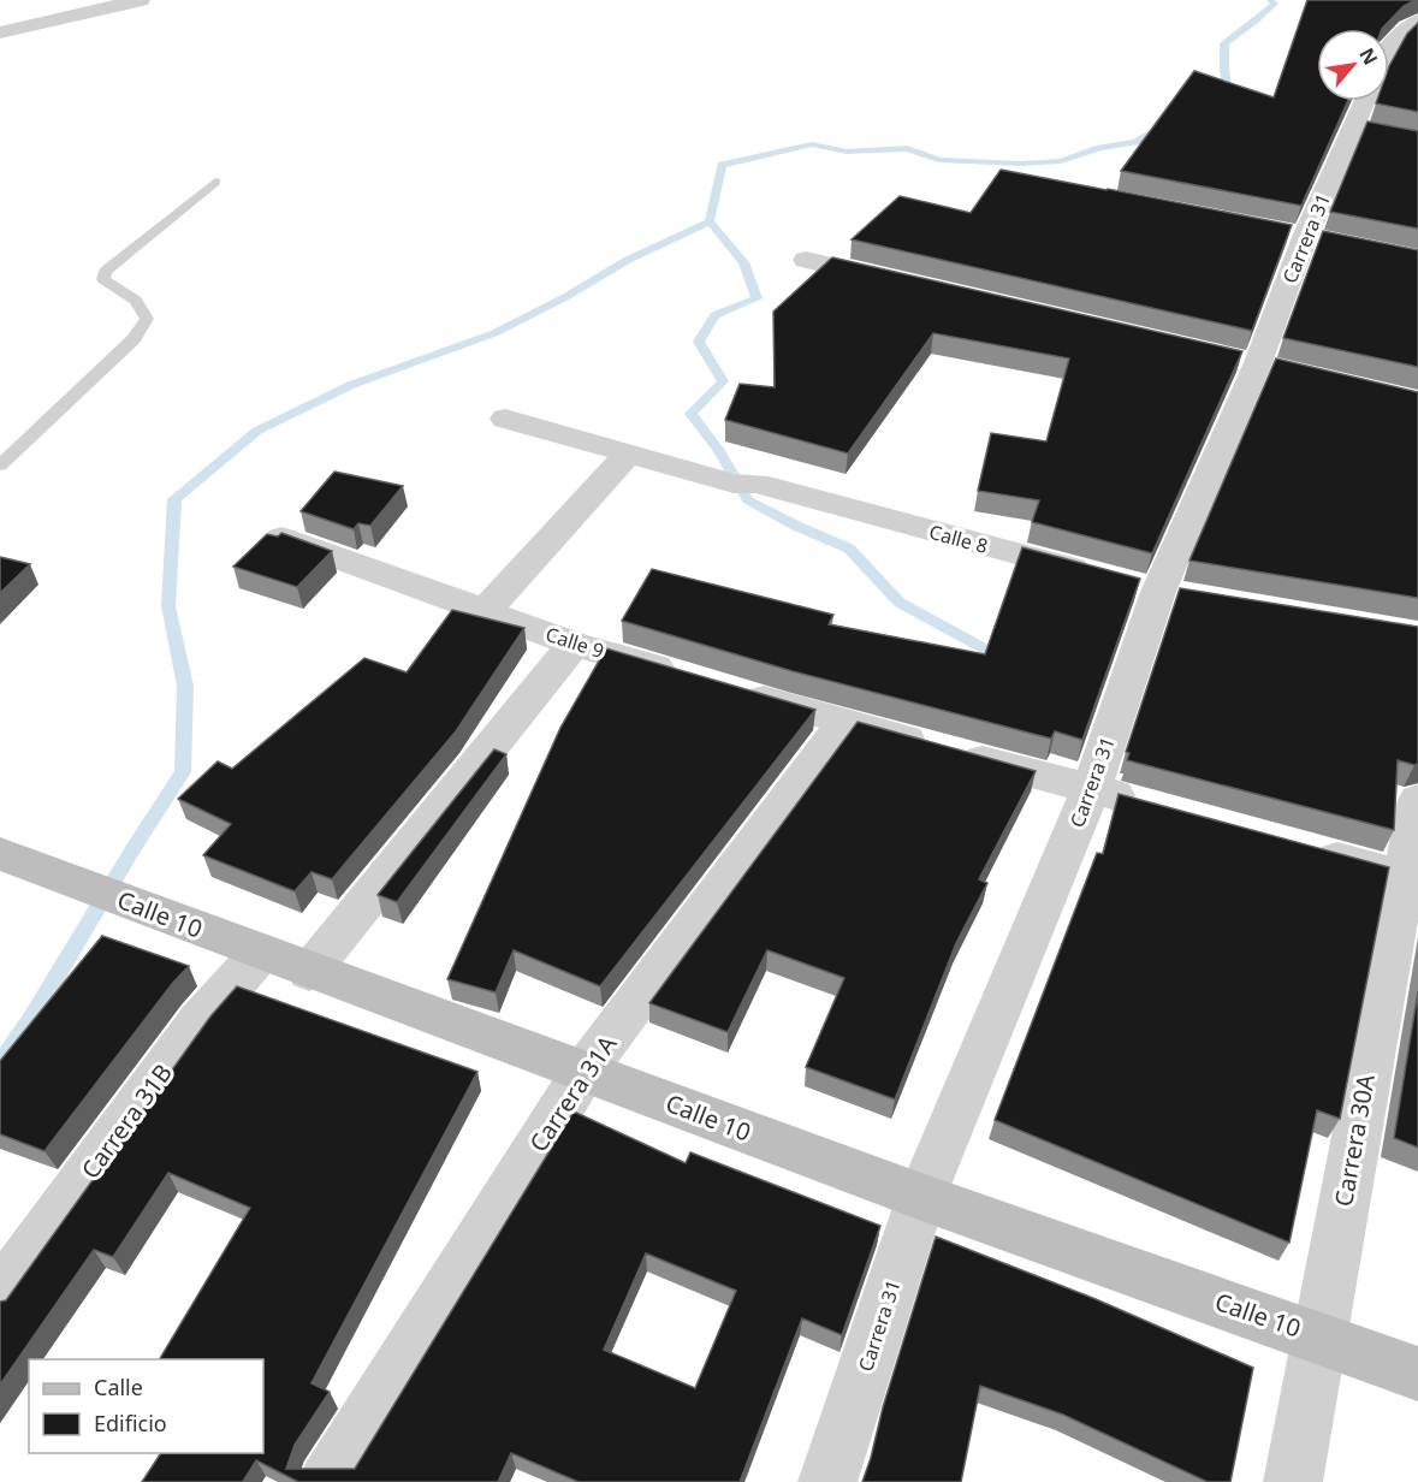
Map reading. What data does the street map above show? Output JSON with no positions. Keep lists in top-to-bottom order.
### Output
{
  "streets": {
    "main road": ["Calle 10"],
    "street": [
      "Carrera 31",
      "Calle 8",
      "Calle 9",
      "Carrera 31A",
      "Carrera 31B",
      "Carrera 30A"
    ]
  },
  "crossings": [
    ["Carrera 31", "Calle 8"],
    ["Carrera 31", "Calle 10"],
    ["Calle 10", "Carrera 31A"],
    ["Calle 10", "Carrera 31B"],
    ["Calle 10", "Carrera 30A"]
  ],
  "legend": ["Calle", "Edificio"],
  "north": "top right"
}
